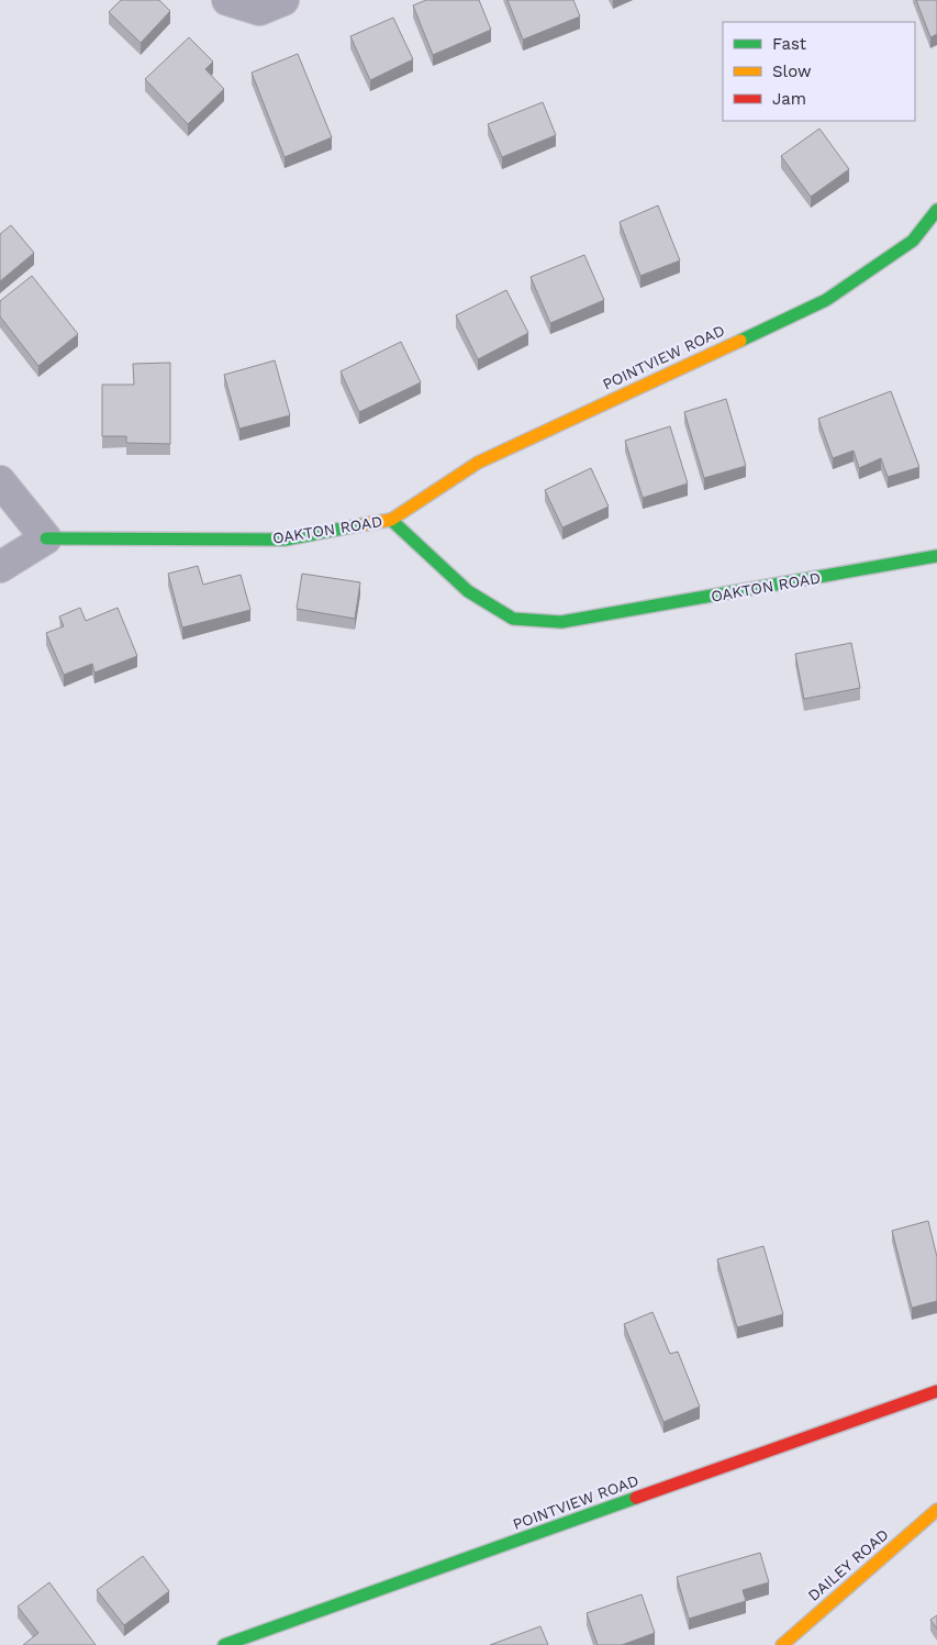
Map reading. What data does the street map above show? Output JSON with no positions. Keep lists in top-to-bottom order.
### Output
{
  "streets": {
    "street": ["POINTVIEW ROAD", "OAKTON ROAD", "DAILEY ROAD"]
  },
  "crossings": [
    ["POINTVIEW ROAD", "OAKTON ROAD"]
  ],
  "legend": ["Fast", "Slow", "Jam"]
}
